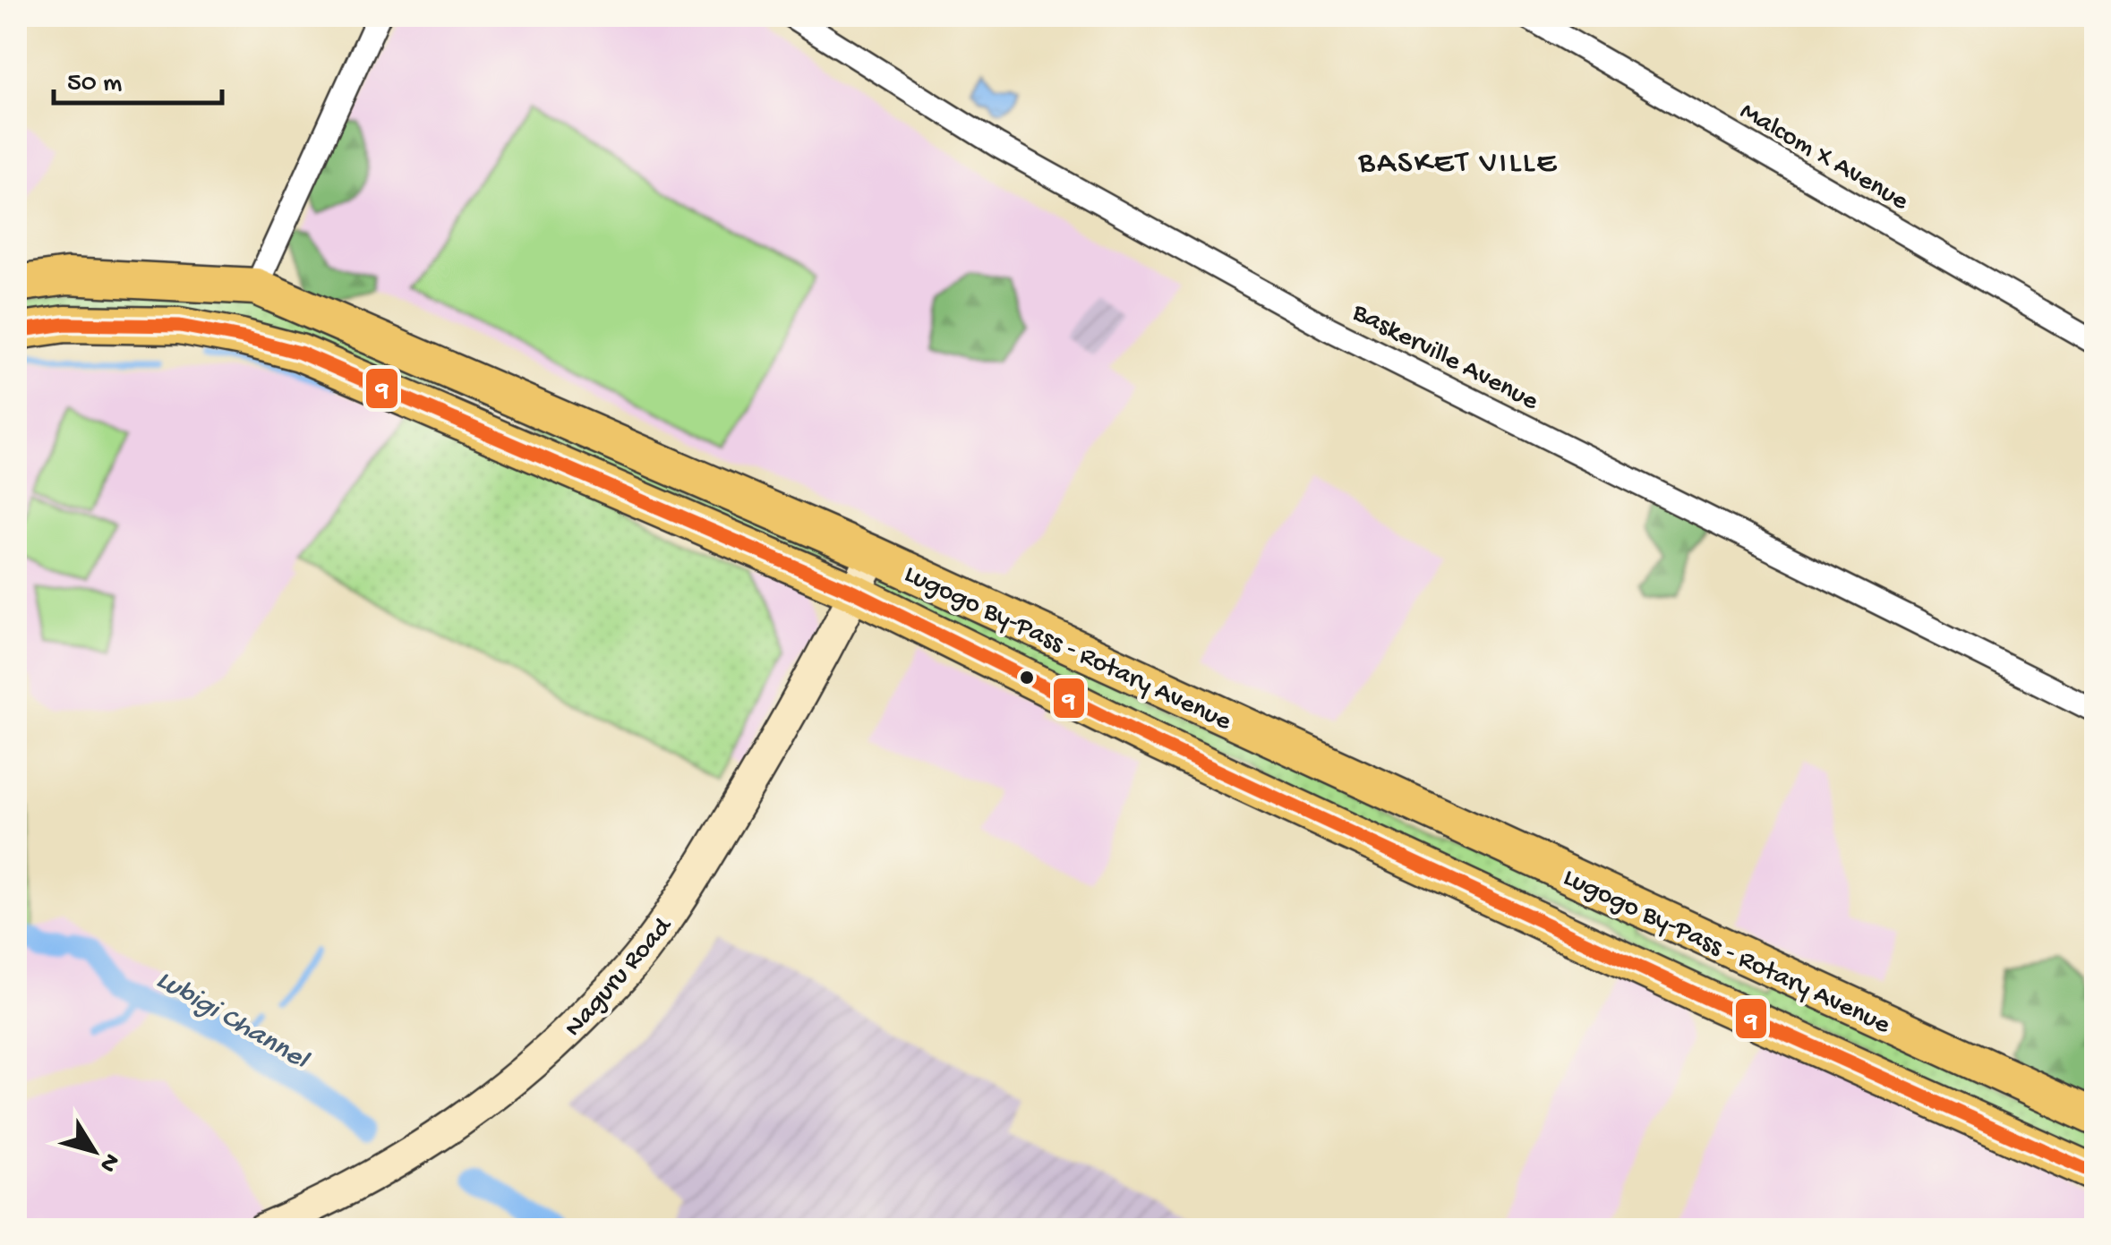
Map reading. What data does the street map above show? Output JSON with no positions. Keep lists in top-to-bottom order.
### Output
{
  "streets": {
    "main road": ["Lugogo By-Pass - Rotary Avenue"],
    "street": ["Malcom X Avenue", "Baskerville Avenue", "Naguru Road"]
  },
  "crossings": [
    ["Lugogo By-Pass - Rotary Avenue", "Naguru Road"]
  ],
  "districts": ["BASKET VILLE"],
  "water": ["Lubigi Channel"],
  "lines": ["transit line 9"],
  "scale_bar": "50 m",
  "north": "bottom right"
}
